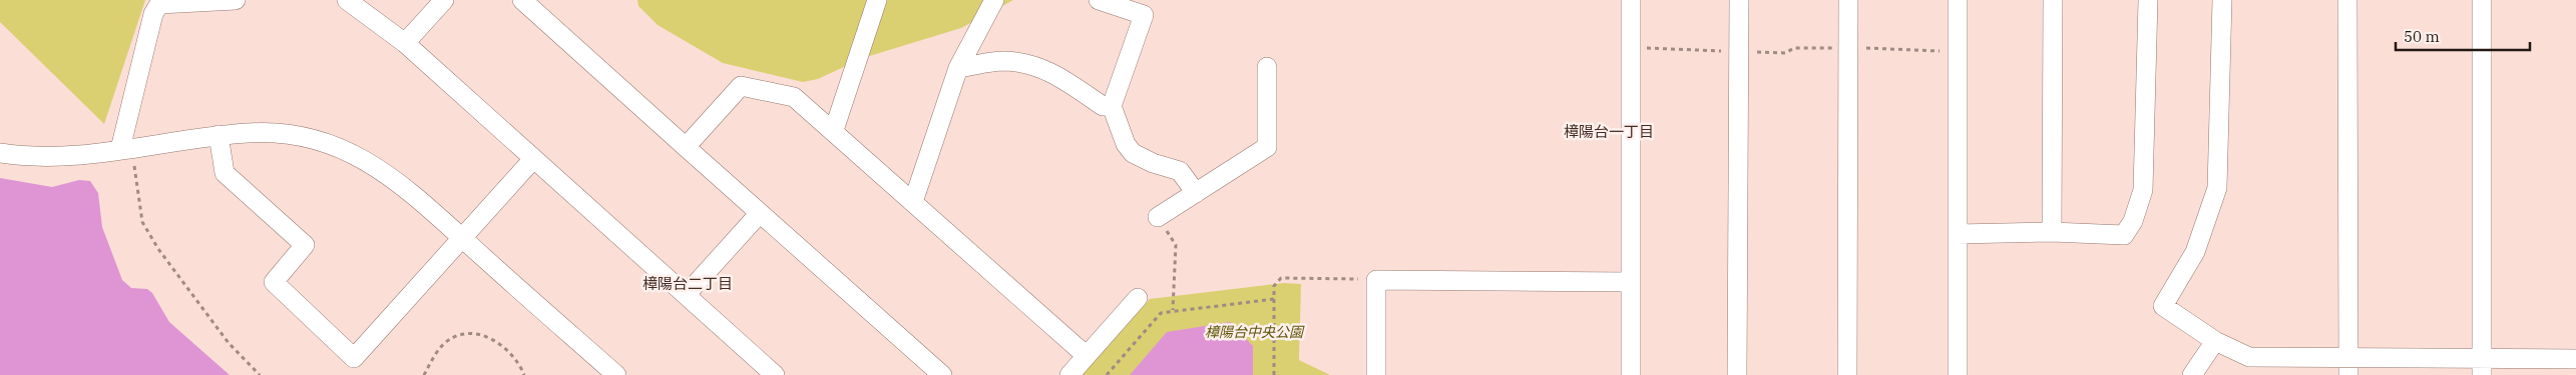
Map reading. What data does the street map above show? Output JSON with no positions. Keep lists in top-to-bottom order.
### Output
{
  "districts": ["樟陽台一丁目", "樟陽台二丁目"],
  "parks": ["樟陽台中央公園"],
  "scale_bar": "50 m"
}
